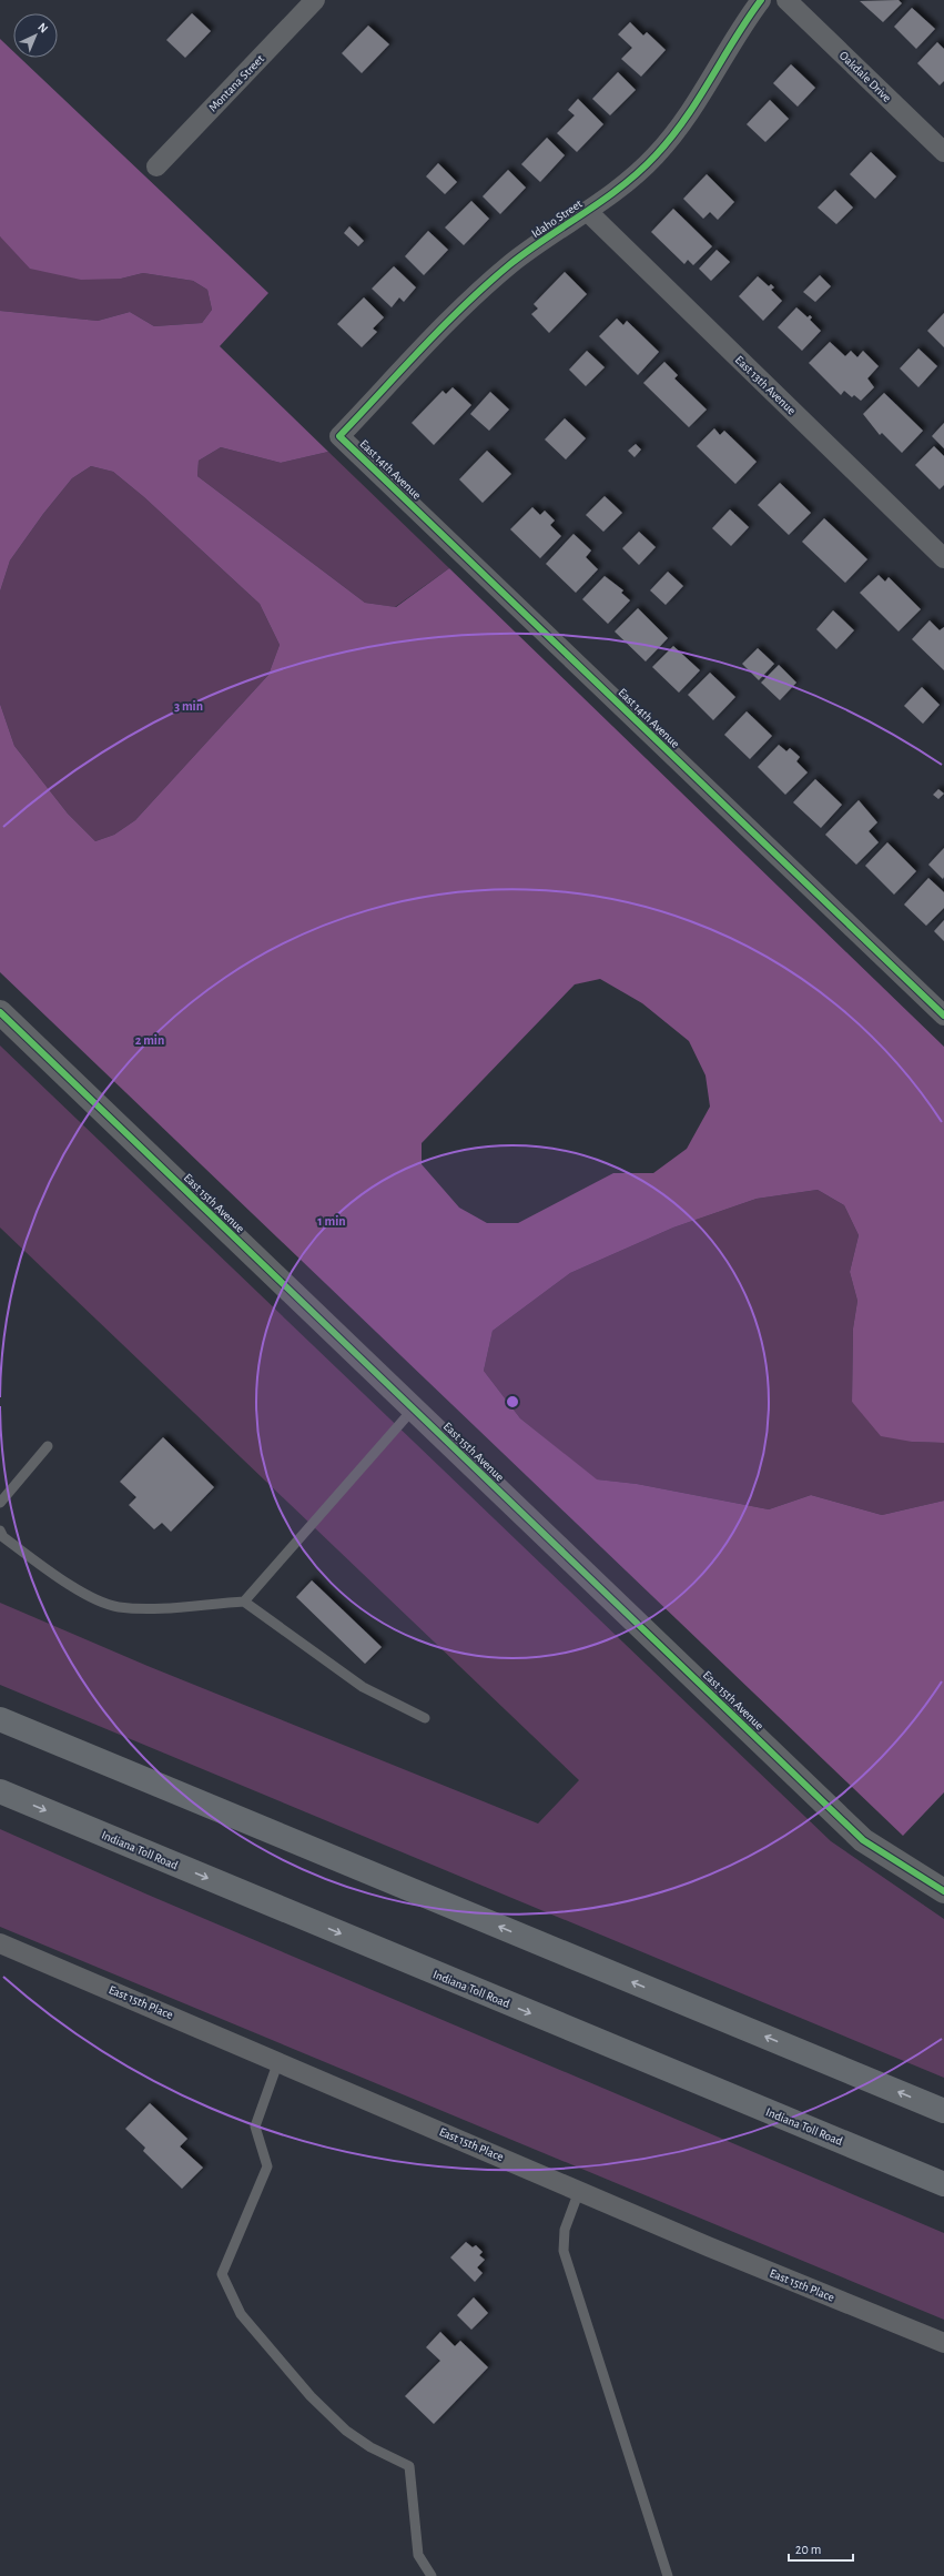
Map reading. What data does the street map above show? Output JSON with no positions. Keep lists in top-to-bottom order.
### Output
{
  "streets": {
    "highway": ["Indiana Toll Road"],
    "street": [
      "Oakdale Drive",
      "Montana Street",
      "Idaho Street",
      "East 13th Avenue",
      "East 14th Avenue",
      "East 15th Avenue",
      "East 15th Place"
    ]
  },
  "crossings": [
    ["Idaho Street", "East 13th Avenue"],
    ["Idaho Street", "East 14th Avenue"]
  ],
  "scale_bar": "20 m",
  "north": "top right",
  "rings": ["3 min", "2 min", "1 min"]
}
